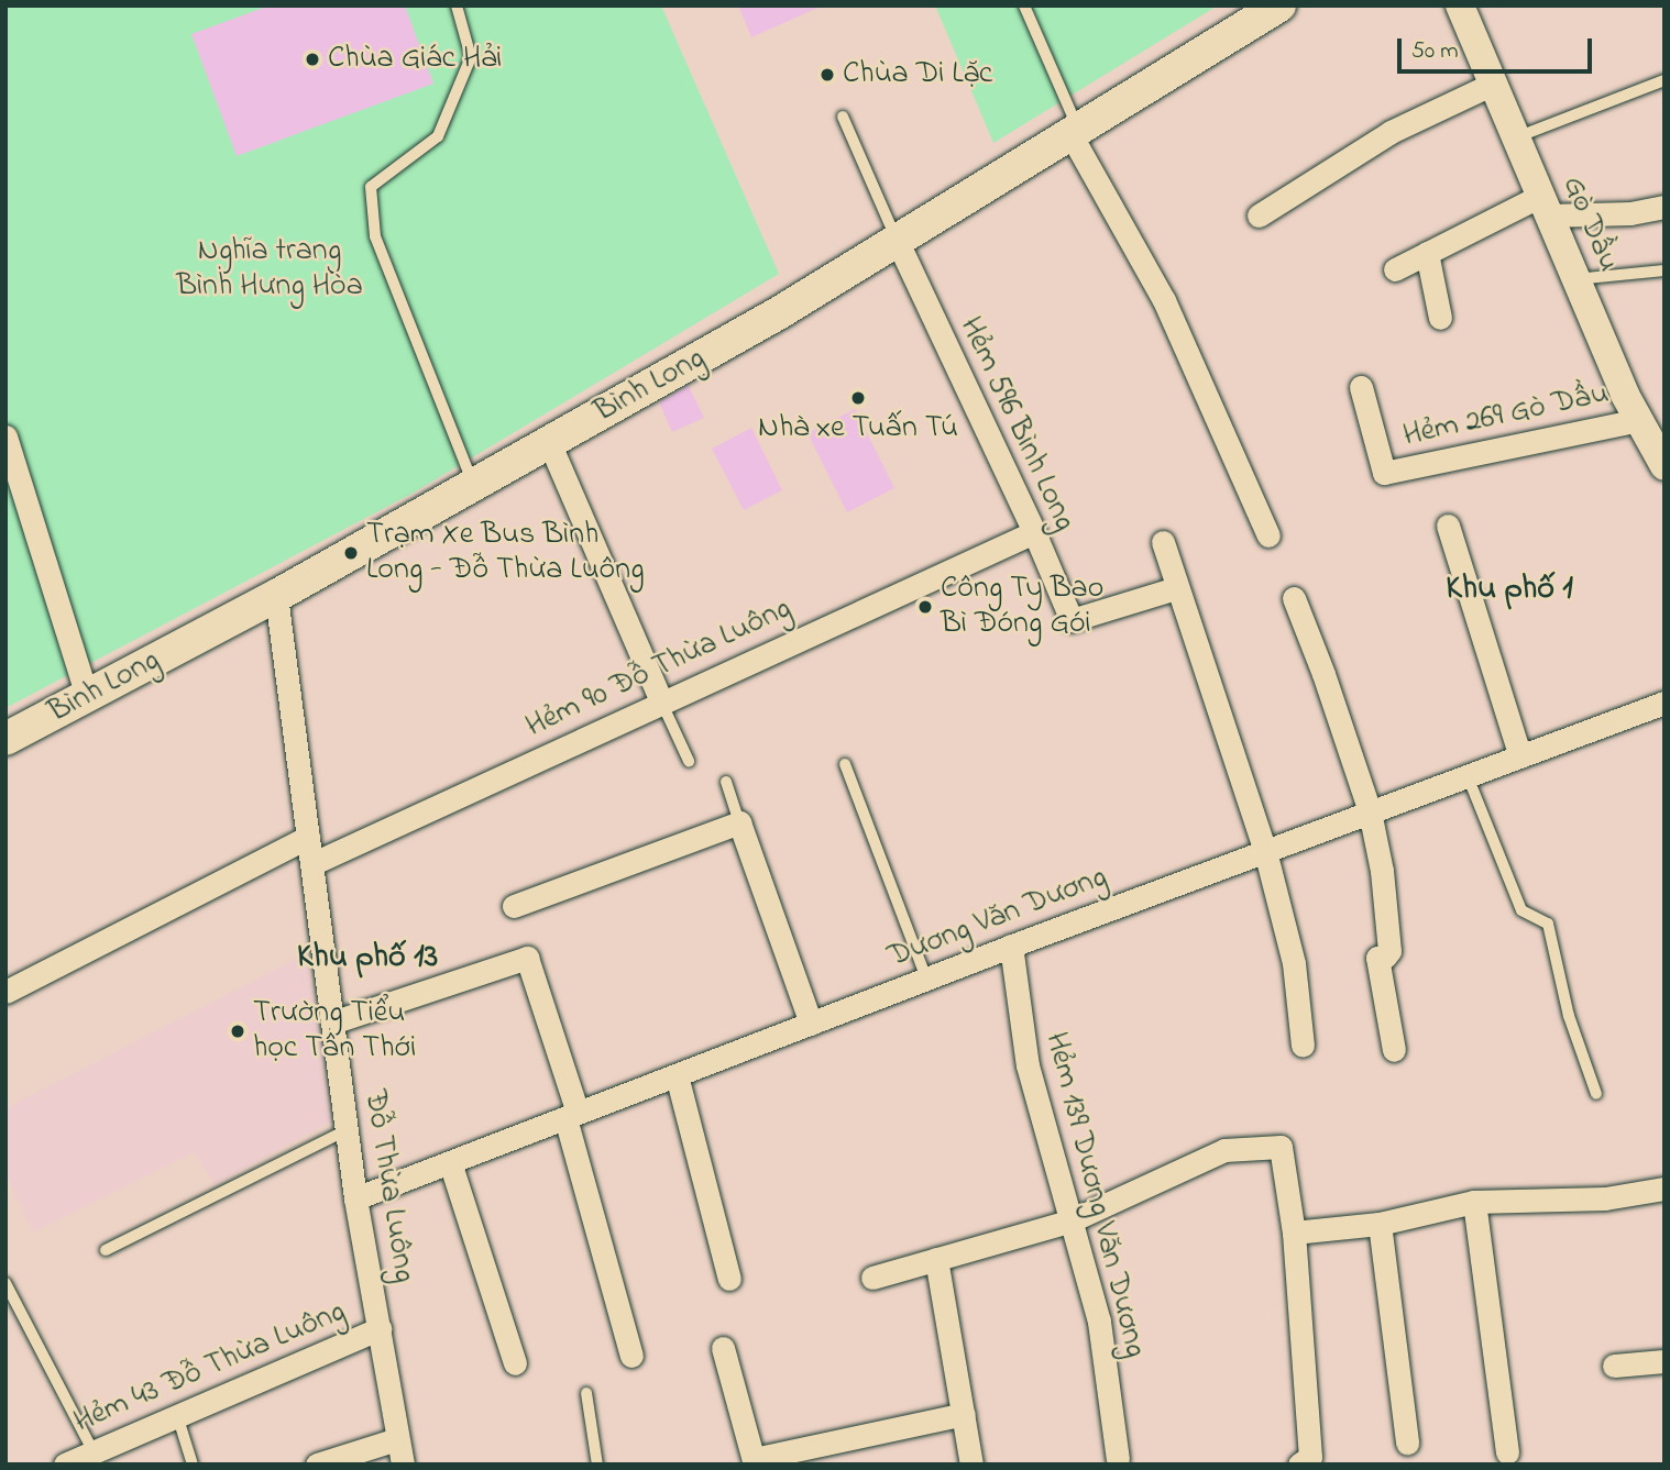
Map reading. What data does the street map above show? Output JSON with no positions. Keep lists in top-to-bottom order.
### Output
{
  "streets": {
    "main road": ["Bình Long"],
    "street": [
      "Gò Dầu",
      "Hẻm 269 Gò Dầu",
      "Hẻm 596 Bình Long",
      "Hẻm 90 Đỗ Thừa Luông",
      "Dương Văn Dương",
      "Đỗ Thừa Luông",
      "Hẻm 139 Dương Văn Dương",
      "Hẻm 43 Đỗ Thừa Luông"
    ]
  },
  "crossings": [
    ["Gò Dầu", "Hẻm 269 Gò Dầu"],
    ["Bình Long", "Hẻm 596 Bình Long"],
    ["Bình Long", "Đỗ Thừa Luông"],
    ["Hẻm 596 Bình Long", "Hẻm 90 Đỗ Thừa Luông"],
    ["Hẻm 90 Đỗ Thừa Luông", "Đỗ Thừa Luông"],
    ["Dương Văn Dương", "Đỗ Thừa Luông"],
    ["Dương Văn Dương", "Hẻm 139 Dương Văn Dương"],
    ["Đỗ Thừa Luông", "Hẻm 43 Đỗ Thừa Luông"]
  ],
  "districts": ["Khu phố 1", "Khu phố 13"],
  "parks": ["Nghĩa trang Bình Hưng Hòa"],
  "places": [
    "Chùa Giác Hải",
    "Chùa Di Lặc",
    "Nhà xe Tuấn Tú",
    "Trạm Xe Bus Bình Long - Đỗ Thừa Luông",
    "Công Ty Bao Bì Đóng Gói",
    "Trường Tiểu học Tân Thới"
  ],
  "scale_bar": "50 m"
}
